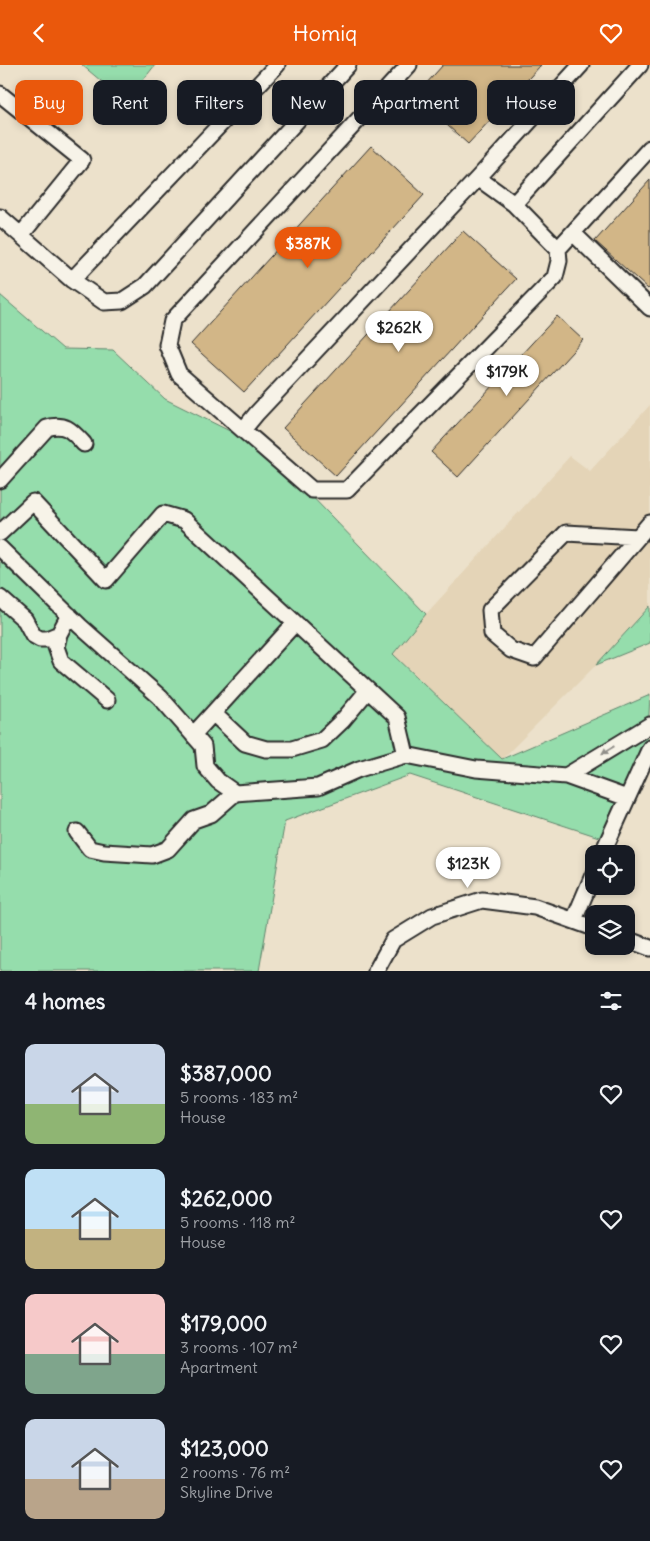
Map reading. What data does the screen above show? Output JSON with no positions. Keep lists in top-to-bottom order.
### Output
{
  "page": {
    "header": "Homiq",
    "chip": [
      "Buy",
      "Rent",
      "Filters",
      "New",
      "Apartment",
      "House"
    ],
    "price": [
      "$387K",
      "$262K",
      "$179K",
      "$123K"
    ],
    "heading": "4 homes",
    "list": [
      {
        "name": "$387,000",
        "note": "5 rooms · 183 m² · House"
      },
      {
        "name": "$262,000",
        "note": "5 rooms · 118 m² · House"
      },
      {
        "name": "$179,000",
        "note": "3 rooms · 107 m² · Apartment"
      },
      {
        "name": "$123,000",
        "note": "2 rooms · 76 m² · Skyline Drive"
      }
    ]
  }
}
